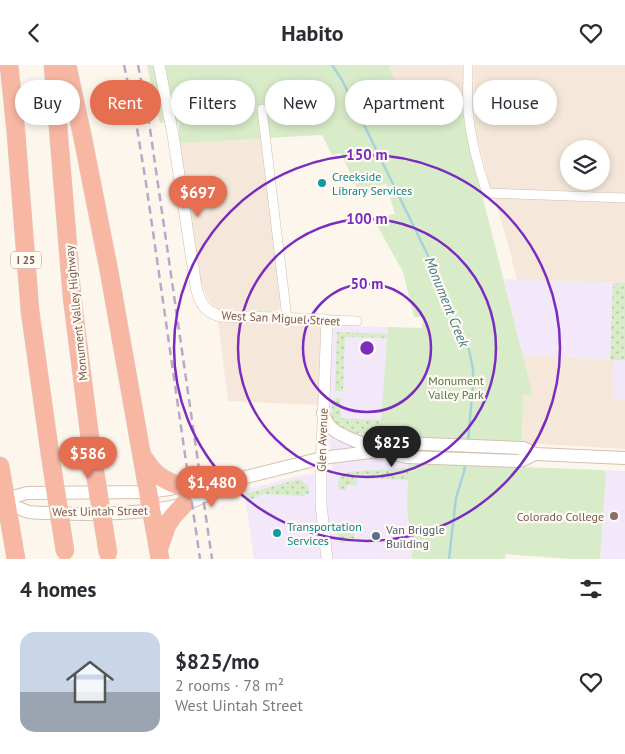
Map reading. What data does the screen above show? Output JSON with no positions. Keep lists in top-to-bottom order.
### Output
{
  "streets": {
    "highway": ["I 25", "Monument Valley Highway"],
    "main road": ["West Uintah Street"],
    "street": ["West San Miguel Street", "Glen Avenue"]
  },
  "crossings": [
    ["West San Miguel Street", "Glen Avenue"],
    ["Glen Avenue", "West Uintah Street"]
  ],
  "water": ["Monument Creek"],
  "parks": ["Monument Valley Park"],
  "places": [
    "Creekside Library Services",
    "Colorado College",
    "Transportation Services",
    "Van Briggle Building"
  ],
  "page": {
    "header": "Habito",
    "chip": [
      "Buy",
      "Rent",
      "Filters",
      "New",
      "Apartment",
      "House"
    ],
    "price": [
      "$697",
      "$825",
      "$586",
      "$1,480"
    ],
    "heading": "4 homes",
    "list": [
      {
        "name": "$825/mo",
        "note": "2 rooms · 78 m² · West Uintah Street"
      }
    ]
  },
  "rings": ["150 m", "100 m", "50 m"]
}
